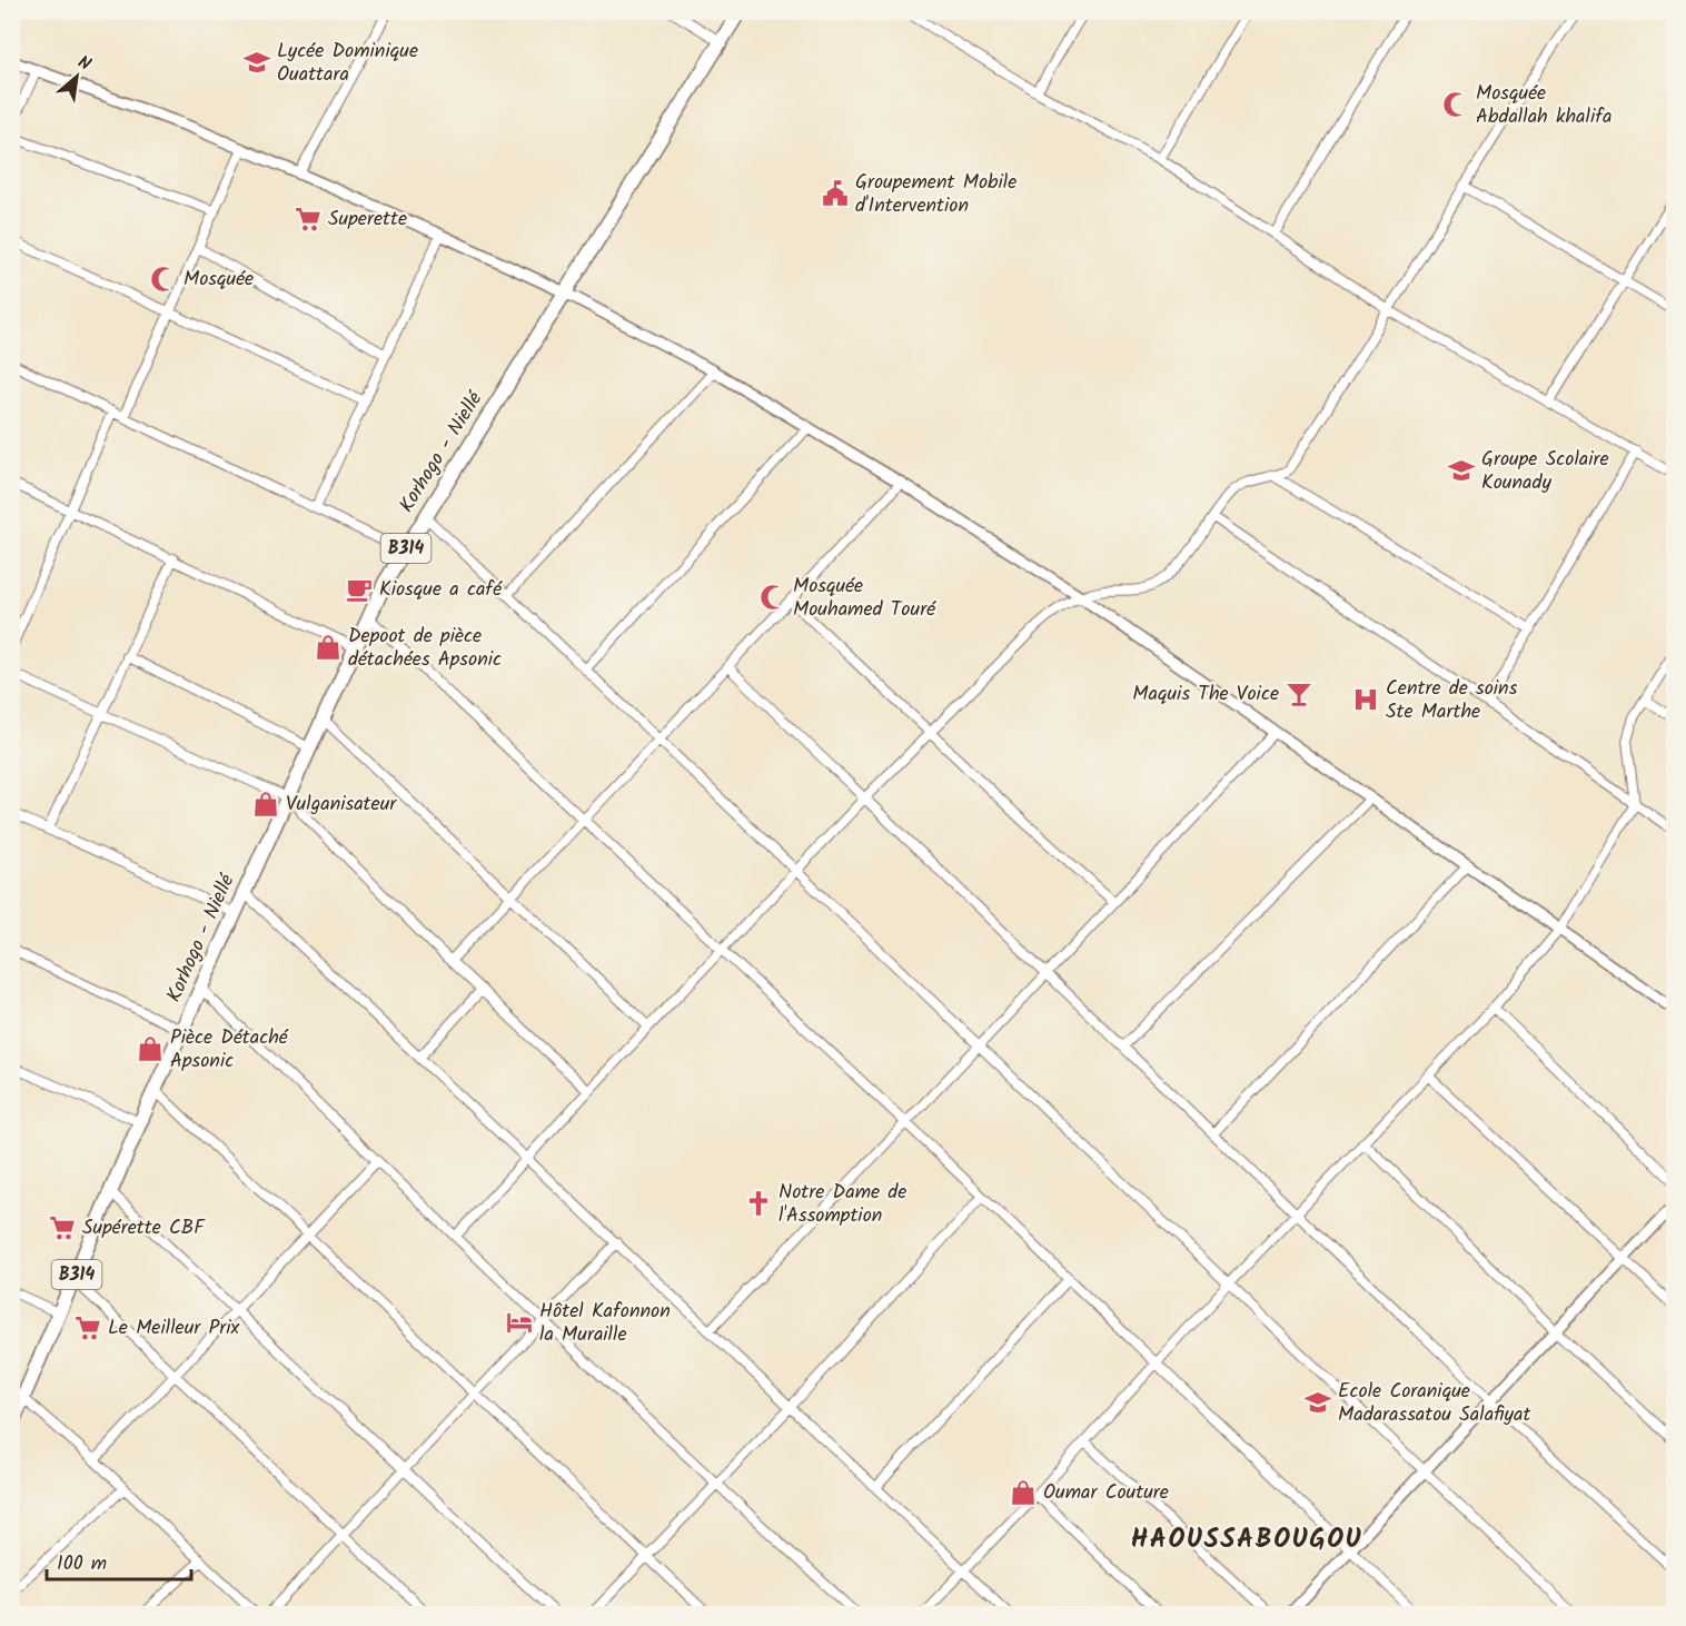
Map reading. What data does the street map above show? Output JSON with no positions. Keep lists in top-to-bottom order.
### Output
{
  "streets": {
    "main road": ["Korhogo - Niellé", "B314"]
  },
  "crossings": [
    ["Korhogo - Niellé", "B314"]
  ],
  "districts": ["HAOUSSABOUGOU"],
  "places": {
    "school or university": ["Lycée Dominique Ouattara", "Groupe Scolaire Kounady", "Ecole Coranique Madarassatou Salafiyat"],
    "mosque": ["Mosquée Abdallah khalifa", "Mosquée", "Mosquée Mouhamed Touré"],
    "public building": ["Groupement Mobile d'Intervention"],
    "supermarket": ["Superette", "Supérette CBF", "Le Meilleur Prix"],
    "cafe": ["Kiosque a café"],
    "shop": [
      "Depoot de pièce détachées Apsonic",
      "Vulganisateur",
      "Pièce Détaché Apsonic",
      "Oumar Couture"
    ],
    "bar": ["Maquis The Voice"],
    "hospital": ["Centre de soins Ste Marthe"],
    "church": ["Notre Dame de l'Assomption"],
    "hotel": ["Hôtel Kafonnon la Muraille"]
  },
  "scale_bar": "100 m",
  "north": "top right"
}
